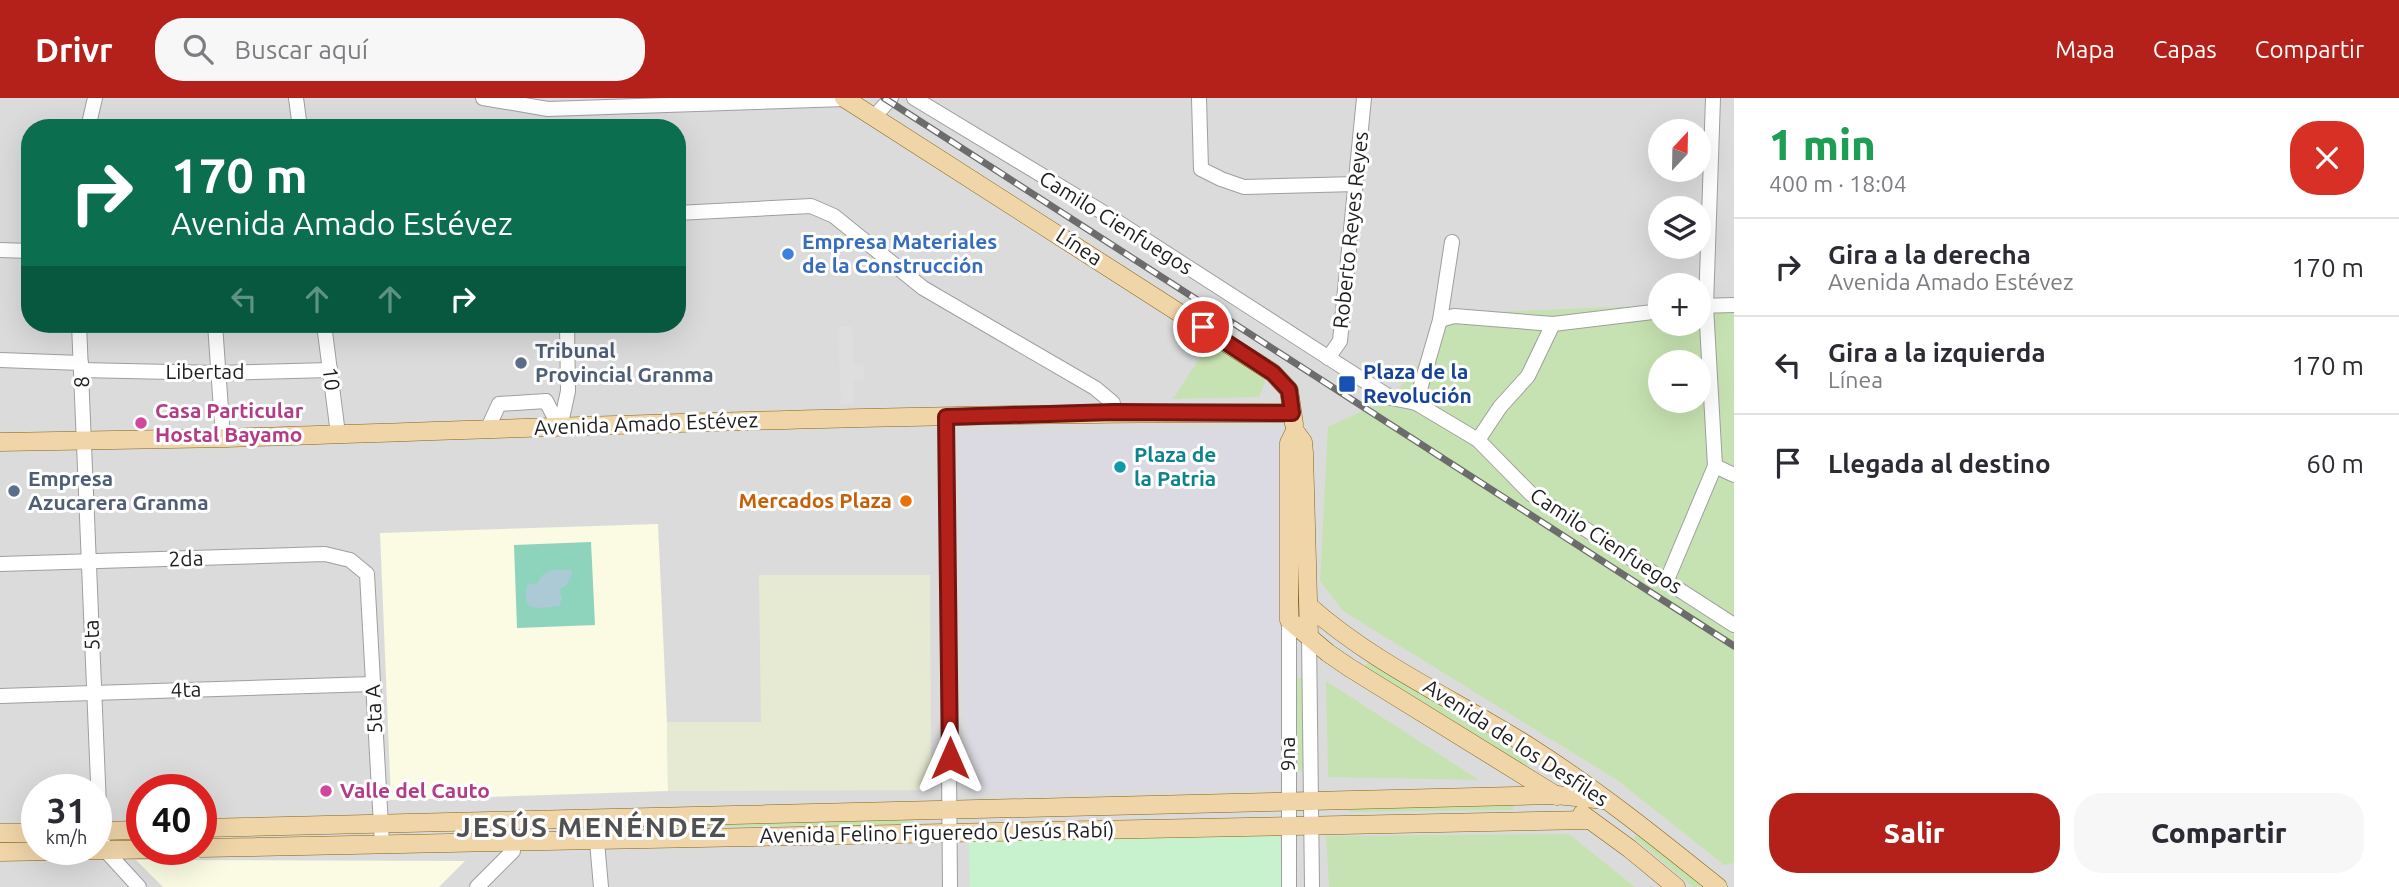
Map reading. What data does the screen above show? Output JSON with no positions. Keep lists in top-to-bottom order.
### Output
{
  "streets": {
    "main road": [
      "Línea",
      "Avenida Amado Estévez",
      "Avenida de los Desfiles",
      "Avenida Felino Figueredo (Jesús Rabí)"
    ],
    "street": [
      "Camilo Cienfuegos",
      "Roberto Reyes Reyes",
      "Libertad",
      "10",
      "8",
      "2da",
      "5ta",
      "4ta",
      "5ta A",
      "9na"
    ]
  },
  "crossings": [
    ["Camilo Cienfuegos", "Roberto Reyes Reyes"],
    ["Línea", "Avenida Amado Estévez"],
    ["Línea", "Avenida de los Desfiles"],
    ["Línea", "9na"],
    ["Libertad", "10"],
    ["Libertad", "8"],
    ["10", "Avenida Amado Estévez"],
    ["8", "Avenida Amado Estévez"],
    ["8", "5ta"],
    ["Avenida Amado Estévez", "5ta"],
    ["2da", "5ta"],
    ["2da", "5ta A"],
    ["5ta", "4ta"],
    ["4ta", "5ta A"],
    ["5ta A", "Avenida Felino Figueredo (Jesús Rabí)"],
    ["Avenida de los Desfiles", "9na"],
    ["Avenida de los Desfiles", "Avenida Felino Figueredo (Jesús Rabí)"],
    ["9na", "Avenida Felino Figueredo (Jesús Rabí)"]
  ],
  "districts": ["JESÚS MENÉNDEZ"],
  "places": {
    "other": [
      "Empresa Materiales de la Construcción",
      "Tribunal Provincial Granma",
      "Casa Particular Hostal Bayamo",
      "Plaza de la Patria",
      "Empresa Azucarera Granma",
      "Mercados Plaza",
      "Valle del Cauto"
    ],
    "transit": ["Plaza de la Revolución"]
  },
  "north": "top",
  "page": {
    "header": "Drivr",
    "search": "Buscar aquí",
    "nav": ["Mapa", "Capas", "Compartir"],
    "heading": ["1 min", "400 m · 18:04"],
    "map_buttons": ["+", "−"],
    "turn": ["170 m", "Avenida Amado Estévez"],
    "list": [
      {
        "name": "Gira a la derecha",
        "note": "Avenida Amado Estévez",
        "value": "170 m"
      },
      {
        "name": "Gira a la izquierda",
        "note": "Línea",
        "value": "170 m"
      },
      {
        "name": "Llegada al destino",
        "value": "60 m"
      }
    ],
    "speed": "31 km/h",
    "limit": "40",
    "buttons": ["Salir", "Compartir"]
  }
}
